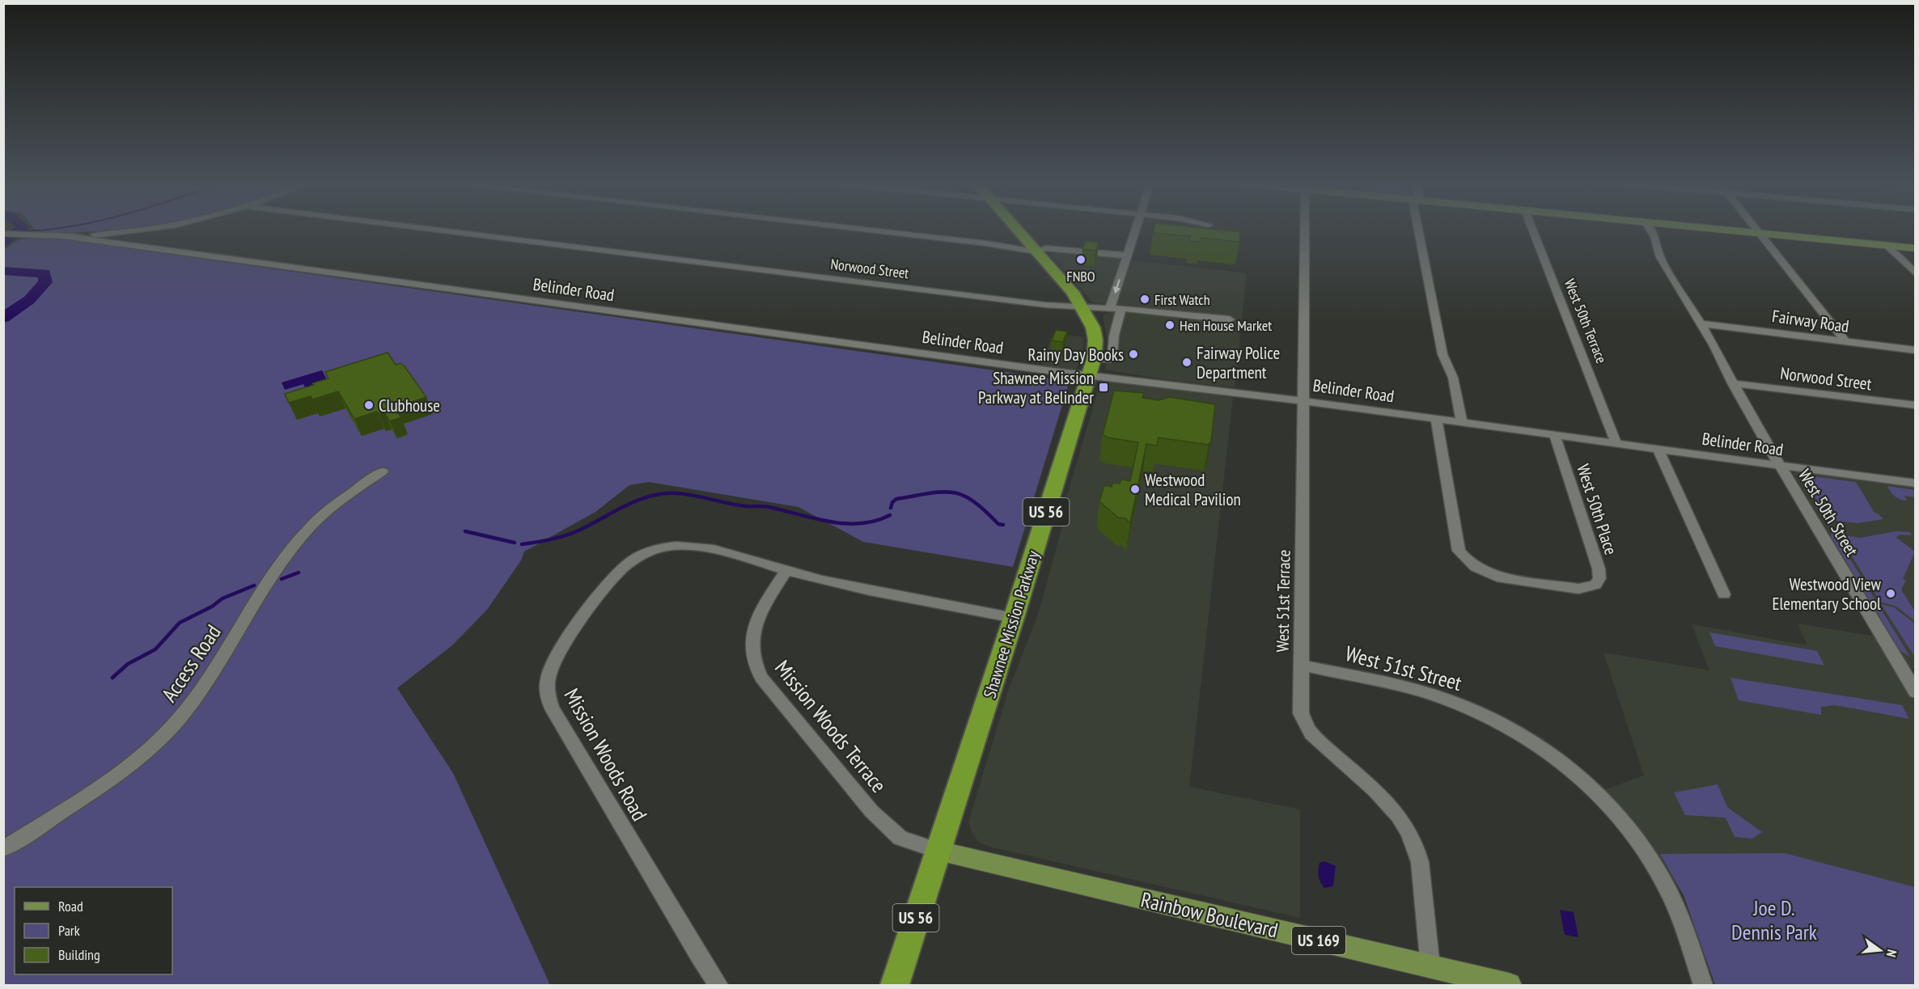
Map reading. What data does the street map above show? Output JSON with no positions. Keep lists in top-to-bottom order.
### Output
{
  "streets": {
    "highway": ["US 56", "Shawnee Mission Parkway"],
    "main road": ["Rainbow Boulevard", "US 169"],
    "street": [
      "Norwood Street",
      "Belinder Road",
      "West 50th Terrace",
      "Fairway Road",
      "West 50th Place",
      "West 50th Street",
      "West 51st Terrace",
      "Access Road",
      "West 51st Street",
      "Mission Woods Terrace",
      "Mission Woods Road"
    ]
  },
  "crossings": [
    ["Norwood Street", "West 50th Street"],
    ["Norwood Street", "Shawnee Mission Parkway"],
    ["Belinder Road", "West 50th Terrace"],
    ["Belinder Road", "West 50th Place"],
    ["Belinder Road", "West 50th Street"],
    ["Belinder Road", "West 51st Terrace"],
    ["Belinder Road", "Shawnee Mission Parkway"],
    ["Fairway Road", "West 50th Street"],
    ["West 51st Terrace", "West 51st Street"],
    ["West 51st Terrace", "Rainbow Boulevard"],
    ["Shawnee Mission Parkway", "Mission Woods Terrace"],
    ["Shawnee Mission Parkway", "Mission Woods Road"],
    ["Shawnee Mission Parkway", "Rainbow Boulevard"],
    ["Mission Woods Terrace", "Mission Woods Road"],
    ["Mission Woods Terrace", "Rainbow Boulevard"]
  ],
  "parks": ["Joe D. Dennis Park"],
  "places": {
    "other": [
      "FNBO",
      "First Watch",
      "Hen House Market",
      "Rainy Day Books",
      "Fairway Police Department",
      "Clubhouse",
      "Westwood Medical Pavilion",
      "Westwood View Elementary School"
    ],
    "transit": ["Shawnee Mission Parkway at Belinder"]
  },
  "legend": ["Road", "Park", "Building"],
  "north": "right"
}
